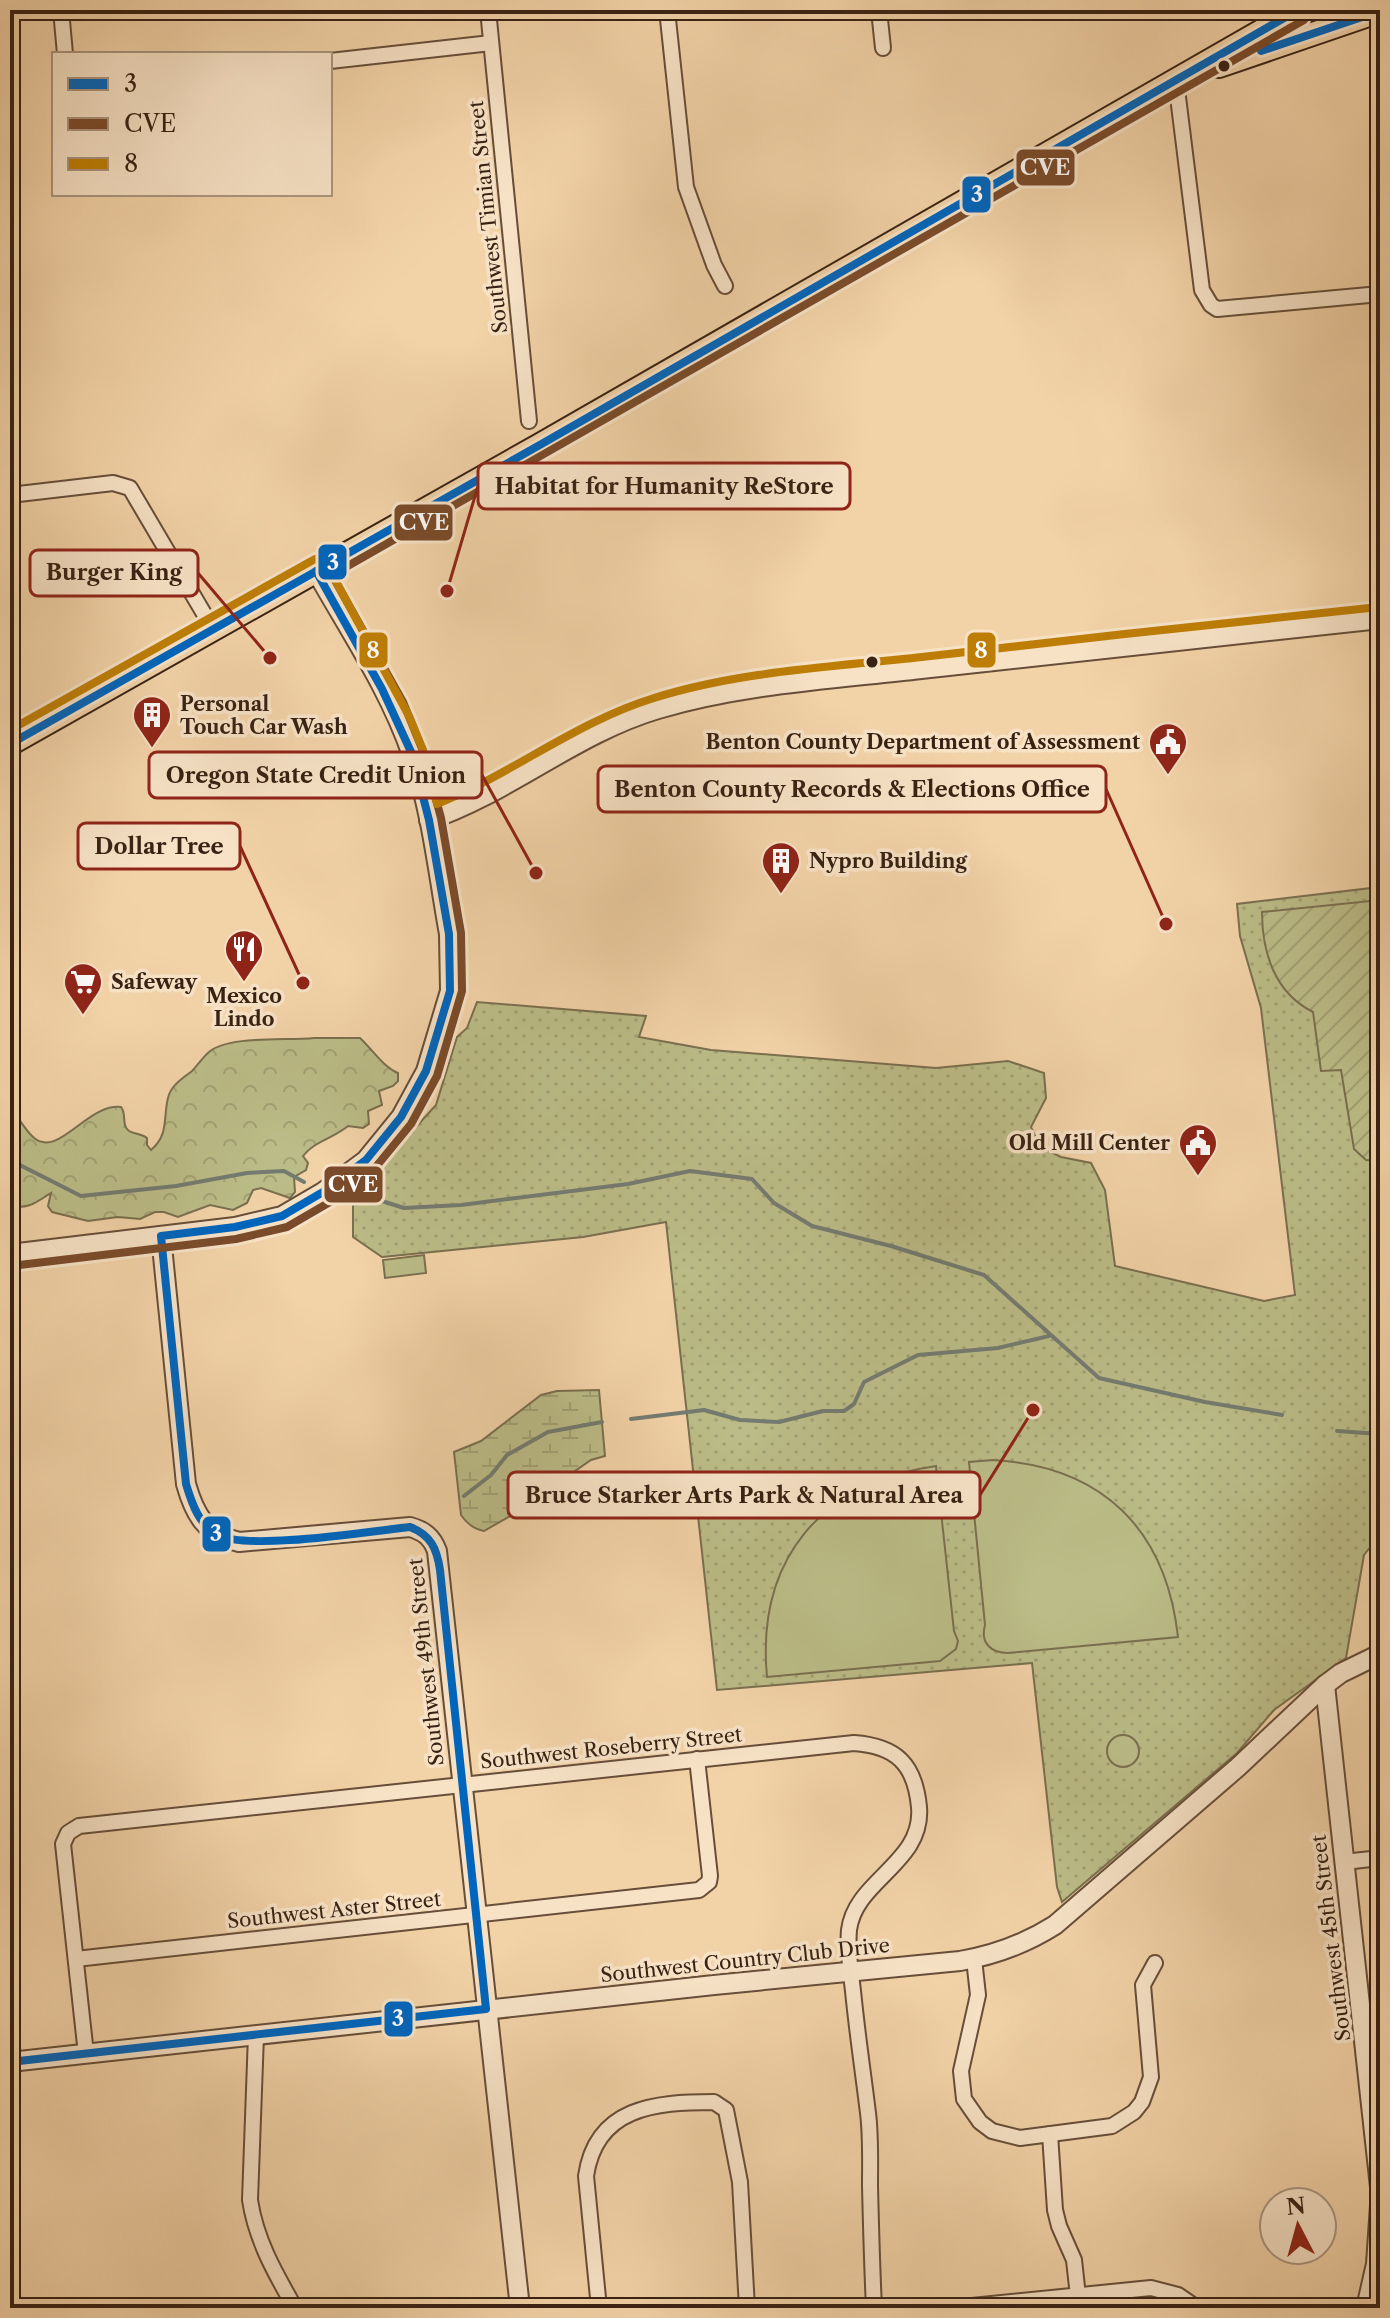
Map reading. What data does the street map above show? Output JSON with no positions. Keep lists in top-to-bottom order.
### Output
{
  "streets": {
    "street": [
      "Southwest Timian Street",
      "Southwest 49th Street",
      "Southwest Roseberry Street",
      "Southwest Aster Street",
      "Southwest 45th Street",
      "Southwest Country Club Drive"
    ]
  },
  "crossings": [
    ["Southwest 49th Street", "Southwest Roseberry Street"],
    ["Southwest 49th Street", "Southwest Aster Street"],
    ["Southwest 49th Street", "Southwest Country Club Drive"],
    ["Southwest Roseberry Street", "Southwest Aster Street"],
    ["Southwest Roseberry Street", "Southwest Country Club Drive"],
    ["Southwest 45th Street", "Southwest Country Club Drive"]
  ],
  "places": {
    "other": [
      "Habitat for Humanity ReStore",
      "Burger King",
      "Oregon State Credit Union",
      "Benton County Records & Elections Office",
      "Dollar Tree",
      "Bruce Starker Arts Park & Natural Area"
    ],
    "building": ["Personal Touch Car Wash", "Nypro Building"],
    "public building": ["Benton County Department of Assessment", "Old Mill Center"],
    "restaurant": ["Mexico Lindo"],
    "supermarket": ["Safeway"]
  },
  "lines": ["transit line 3", "transit line CVE", "transit line 8"],
  "legend": ["3", "CVE", "8"],
  "north": "top"
}
